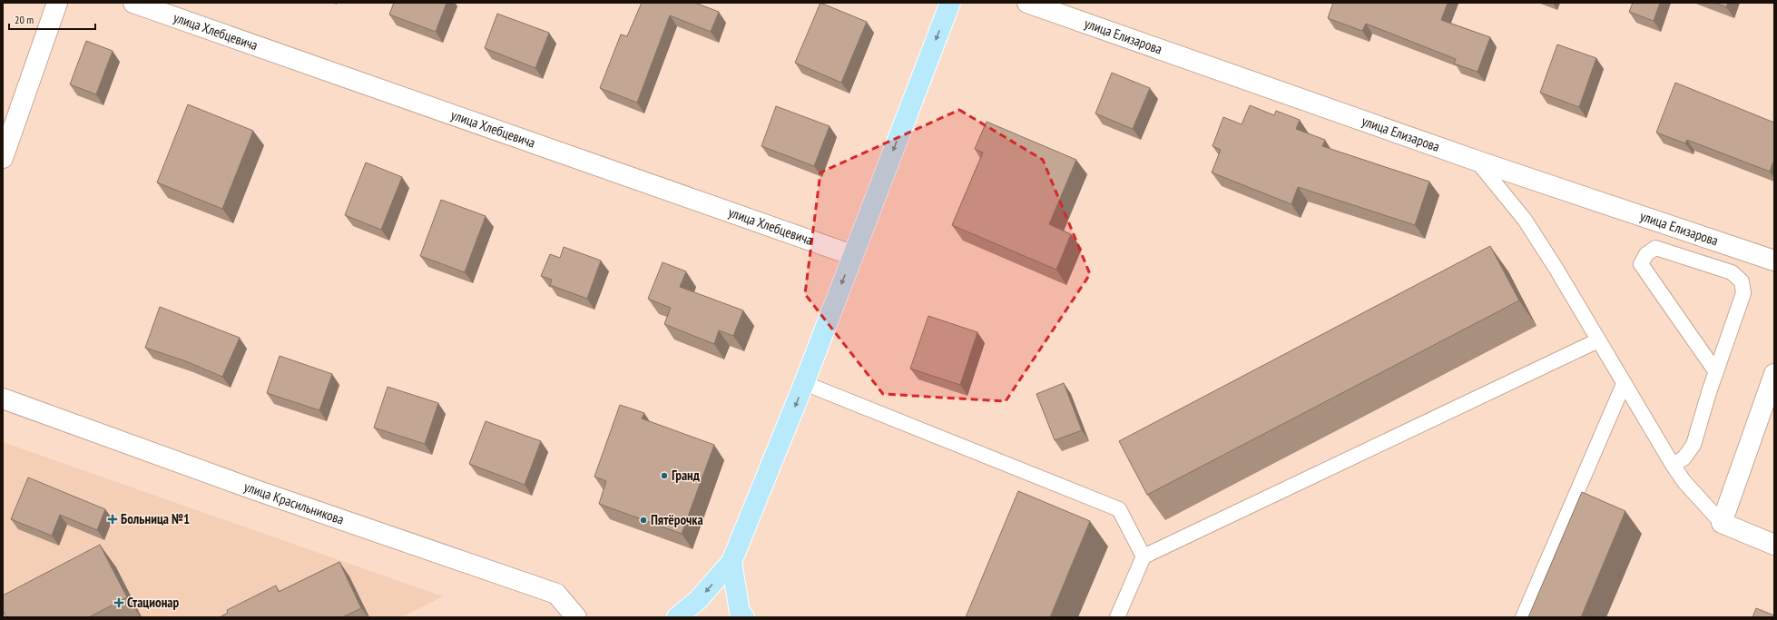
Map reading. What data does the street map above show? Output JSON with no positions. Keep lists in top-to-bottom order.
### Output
{
  "streets": {
    "street": ["улица Хлебцевича", "улица Елизарова", "улица Красильникова"]
  },
  "places": {
    "other": ["Гранд", "Пятёрочка"],
    "health": ["Больница №1", "Стационар"]
  },
  "scale_bar": "20 m"
}
